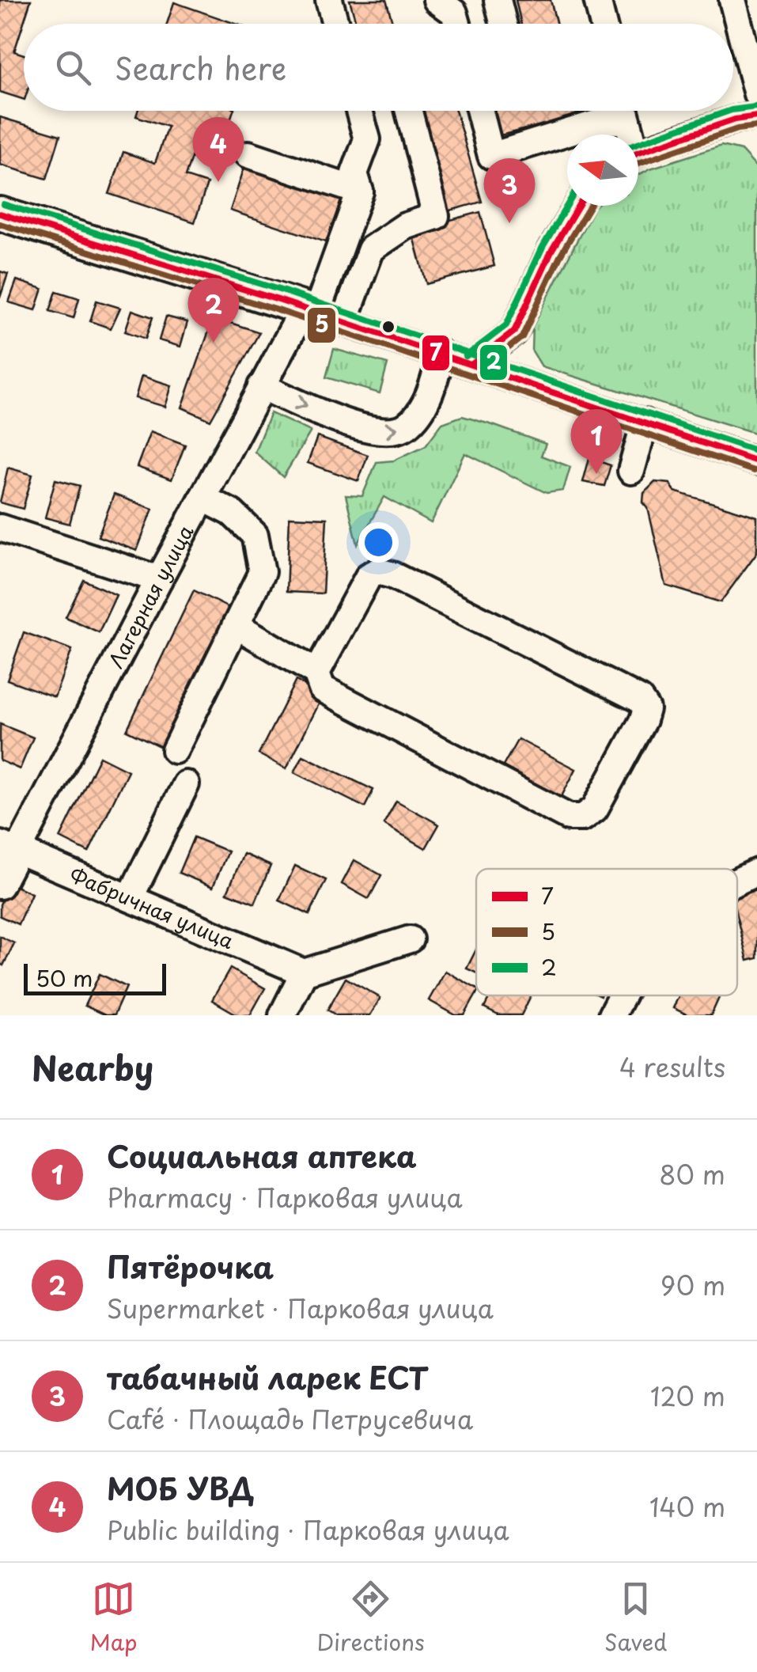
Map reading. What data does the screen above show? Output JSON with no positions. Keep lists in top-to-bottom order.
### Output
{
  "streets": {
    "street": ["Лагерная улица", "Фабричная улица"]
  },
  "crossings": [
    ["Лагерная улица", "Фабричная улица"]
  ],
  "lines": ["transit line 2", "transit line 7", "transit line 5"],
  "legend": ["7", "5", "2"],
  "scale_bar": "50 m",
  "north": "left",
  "page": {
    "search": "Search here",
    "pins": [
      "4",
      "3",
      "2",
      "1"
    ],
    "scale": "50 m",
    "heading": ["Nearby", "4 results"],
    "list": [
      {
        "mark": "1",
        "name": "Социальная аптека",
        "note": "Pharmacy · Парковая улица",
        "value": "80 m"
      },
      {
        "mark": "2",
        "name": "Пятёрочка",
        "note": "Supermarket · Парковая улица",
        "value": "90 m"
      },
      {
        "mark": "3",
        "name": "табачный ларек ЕСТ",
        "note": "Café · Площадь Петрусевича",
        "value": "120 m"
      },
      {
        "mark": "4",
        "name": "МОБ УВД",
        "note": "Public building · Парковая улица",
        "value": "140 m"
      }
    ],
    "nav": ["Map", "Directions", "Saved"]
  }
}
